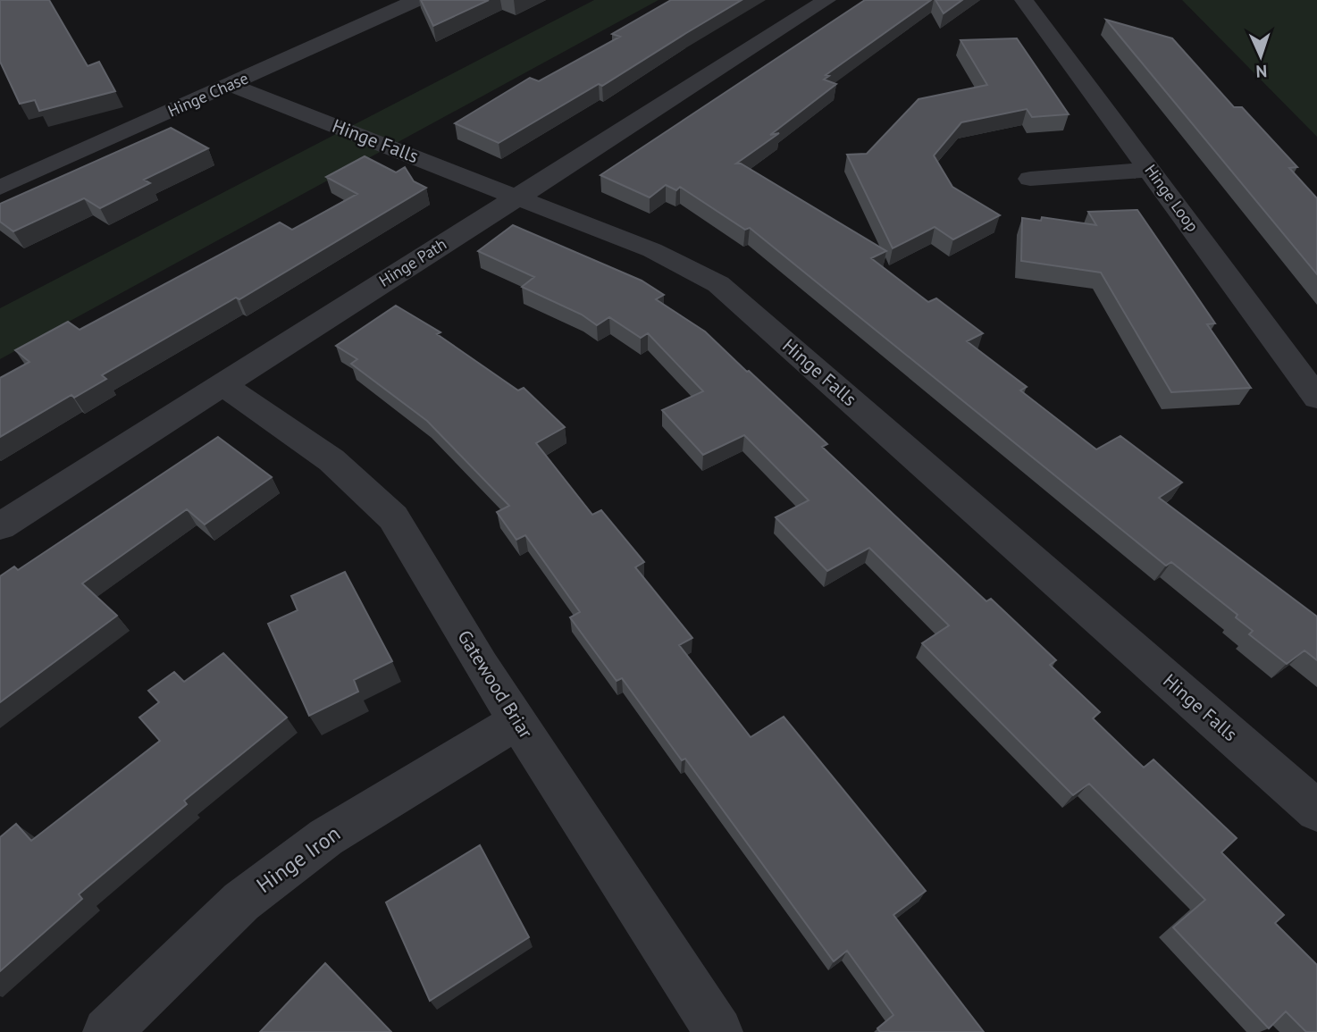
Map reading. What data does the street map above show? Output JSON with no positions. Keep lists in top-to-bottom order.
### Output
{
  "streets": {
    "street": [
      "Hinge Chase",
      "Hinge Falls",
      "Hinge Loop",
      "Hinge Path",
      "Gatewood Briar",
      "Hinge Iron"
    ]
  },
  "crossings": [
    ["Hinge Chase", "Hinge Falls"],
    ["Hinge Falls", "Hinge Path"],
    ["Hinge Path", "Gatewood Briar"],
    ["Gatewood Briar", "Hinge Iron"]
  ],
  "north": "bottom"
}
